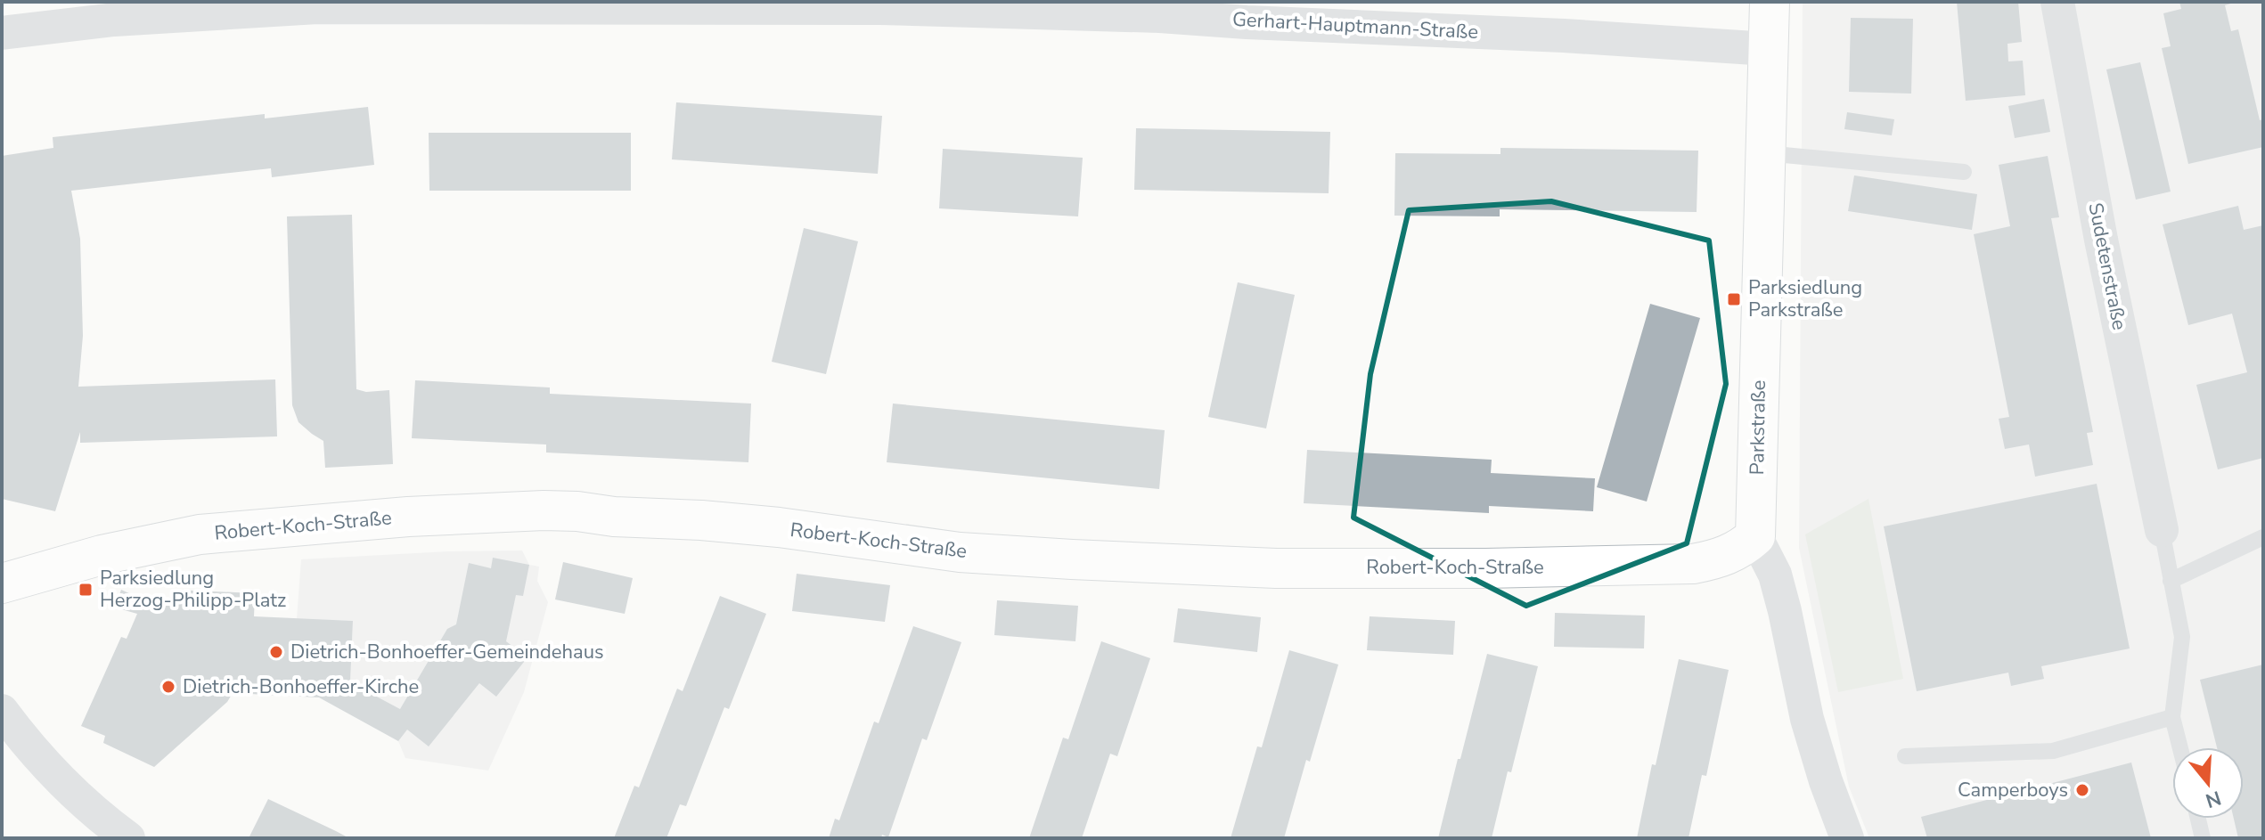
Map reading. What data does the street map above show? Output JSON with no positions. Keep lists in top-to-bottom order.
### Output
{
  "streets": {
    "street": [
      "Gerhart-Hauptmann-Straße",
      "Sudetenstraße",
      "Parkstraße",
      "Robert-Koch-Straße"
    ]
  },
  "crossings": [
    ["Gerhart-Hauptmann-Straße", "Parkstraße"],
    ["Parkstraße", "Robert-Koch-Straße"]
  ],
  "places": {
    "transit": ["Parksiedlung Parkstraße", "Parksiedlung Herzog-Philipp-Platz"],
    "other": ["Dietrich-Bonhoeffer-Gemeindehaus", "Dietrich-Bonhoeffer-Kirche", "Camperboys"]
  },
  "north": "bottom"
}
